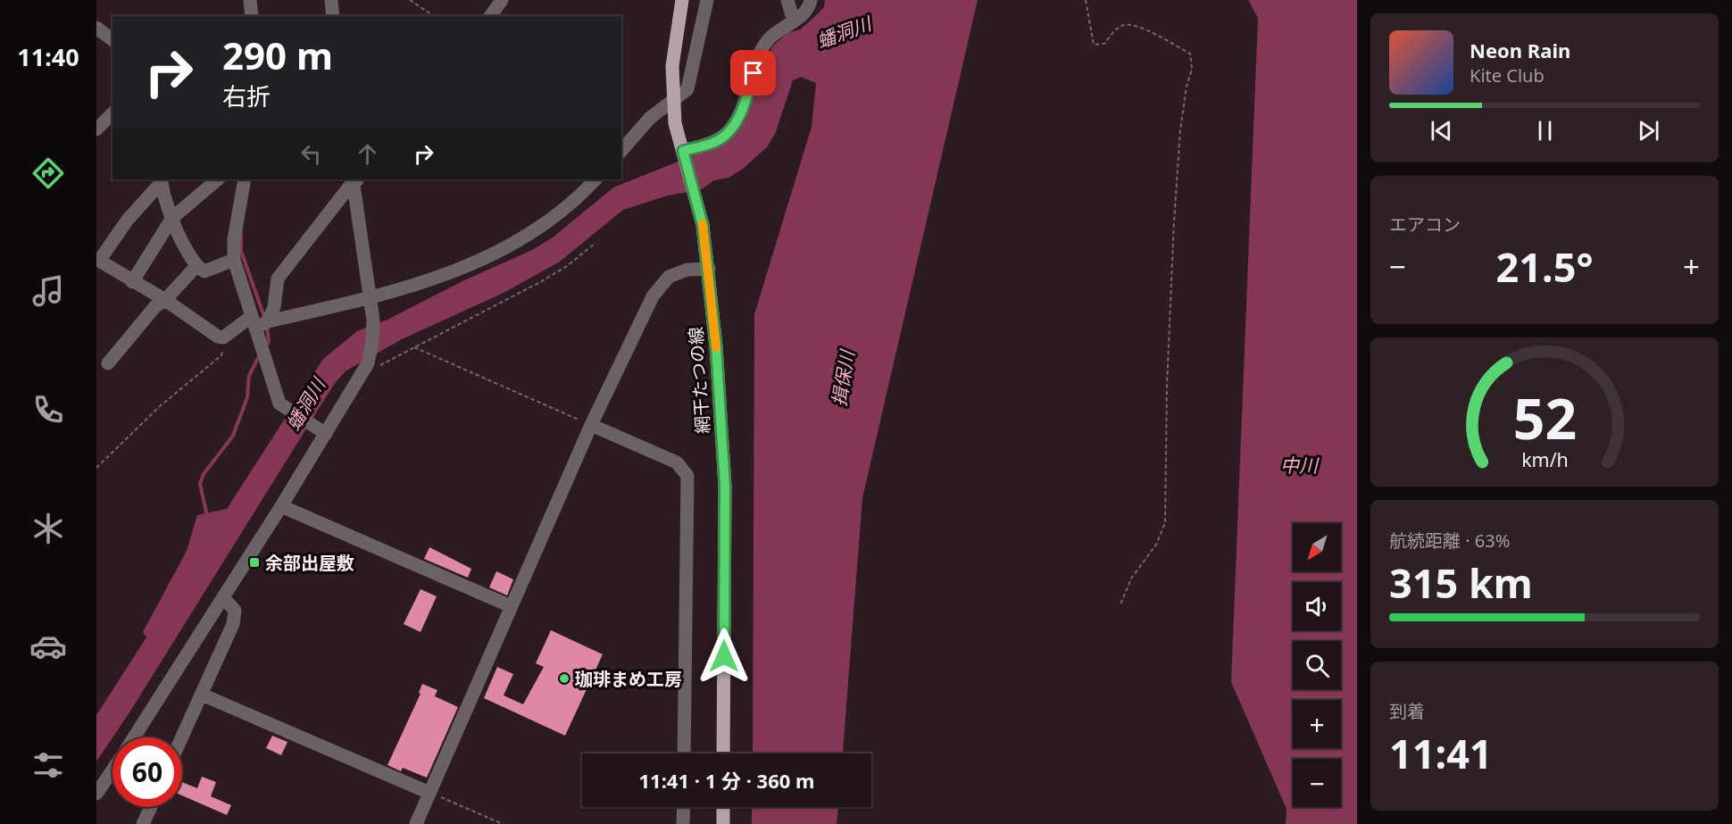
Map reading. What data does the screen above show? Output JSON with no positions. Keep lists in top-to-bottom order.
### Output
{
  "streets": {
    "main road": ["網干たつの線"]
  },
  "water": ["蟠洞川", "揖保川", "中川"],
  "places": {
    "transit": ["余部出屋敷"],
    "other": ["珈琲まめ工房"]
  },
  "north": "bottom left",
  "page": {
    "tabs": "11:40",
    "turn": ["290 m", "右折"],
    "song": ["Neon Rain", "Kite Club"],
    "tile": [
      "エアコン",
      ["航続距離 · 63%", "315 km"],
      ["到着", "11:41"]
    ],
    "heat": ["−", "21.5°", "+"],
    "map_buttons": ["+", "−"],
    "limit": "60",
    "trip": "11:41 · 1 分 · 360 m",
    "gauge": ["52", "km/h"]
  }
}
